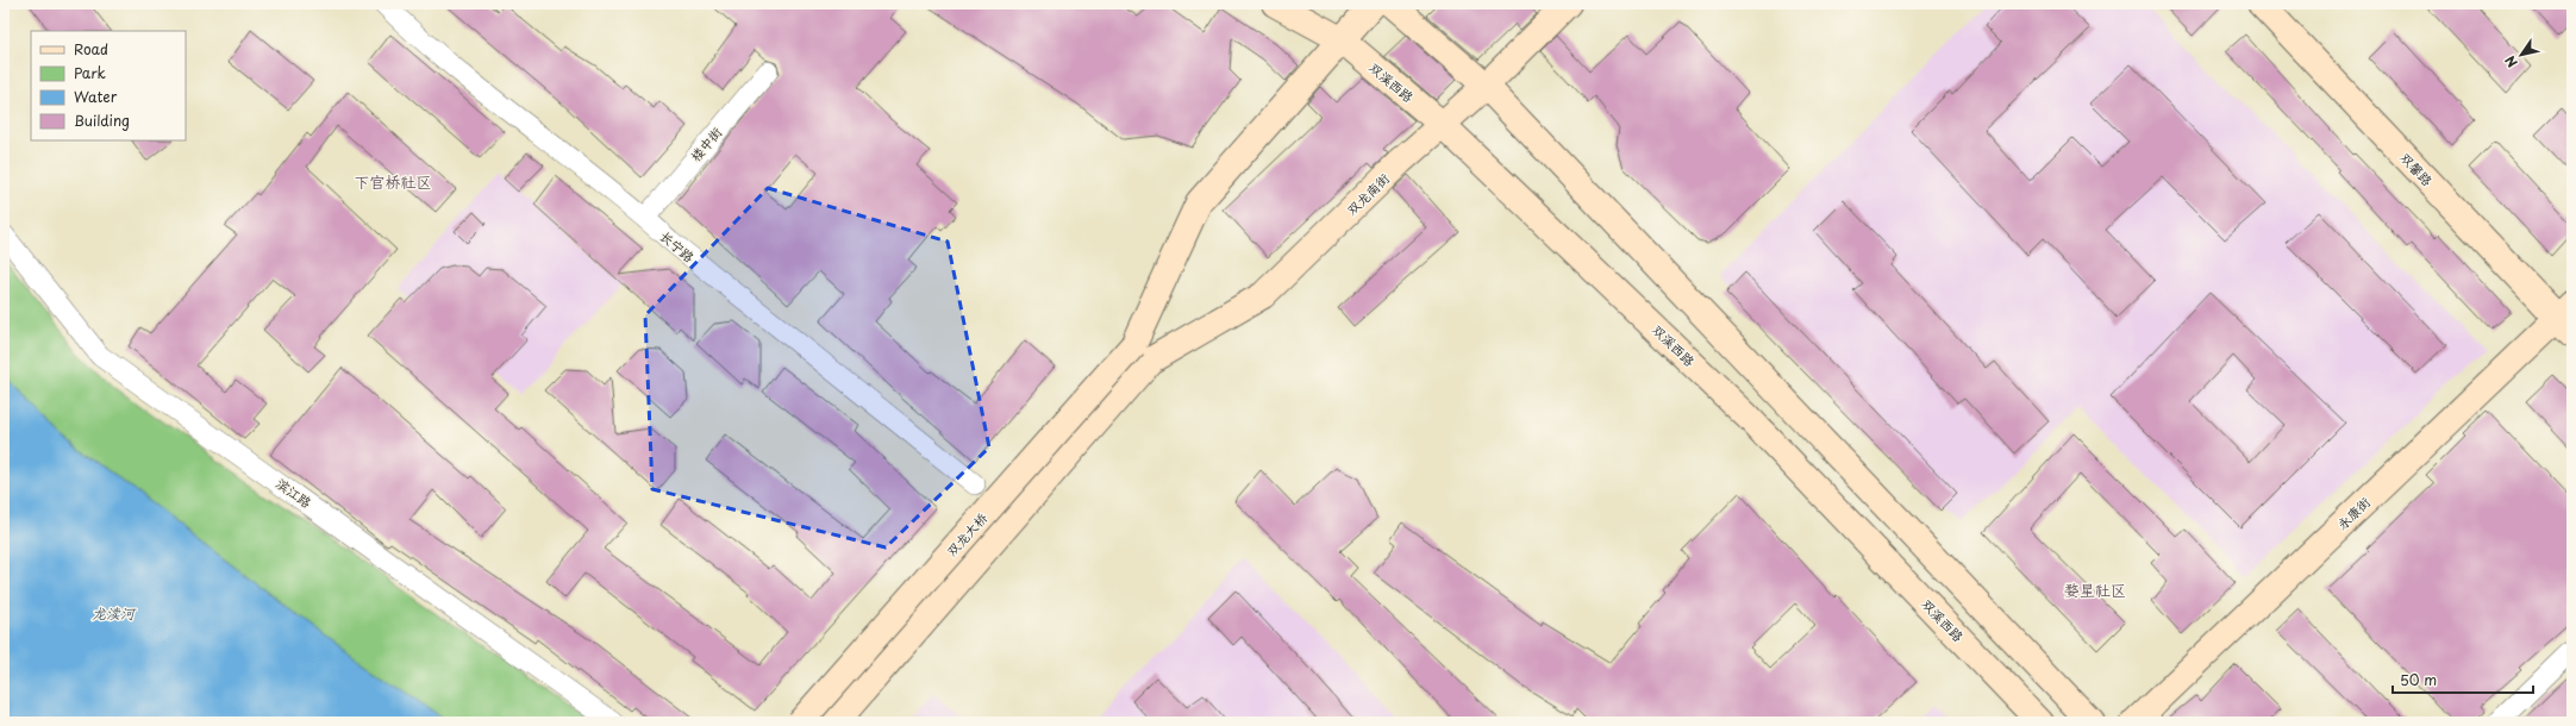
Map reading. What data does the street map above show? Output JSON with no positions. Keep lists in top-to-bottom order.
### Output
{
  "streets": {
    "main road": [
      "双溪西路",
      "双馨路",
      "双龙南街",
      "永康街",
      "双龙大桥"
    ],
    "street": ["楼中街", "长宁路", "滨江路"]
  },
  "crossings": [
    ["双溪西路", "双龙南街"],
    ["楼中街", "长宁路"],
    ["双馨路", "永康街"],
    ["双龙南街", "双龙大桥"]
  ],
  "districts": ["下官桥社区", "婺星社区"],
  "water": ["龙渎河"],
  "legend": [
    "Road",
    "Park",
    "Water",
    "Building"
  ],
  "scale_bar": "50 m",
  "north": "bottom left"
}
